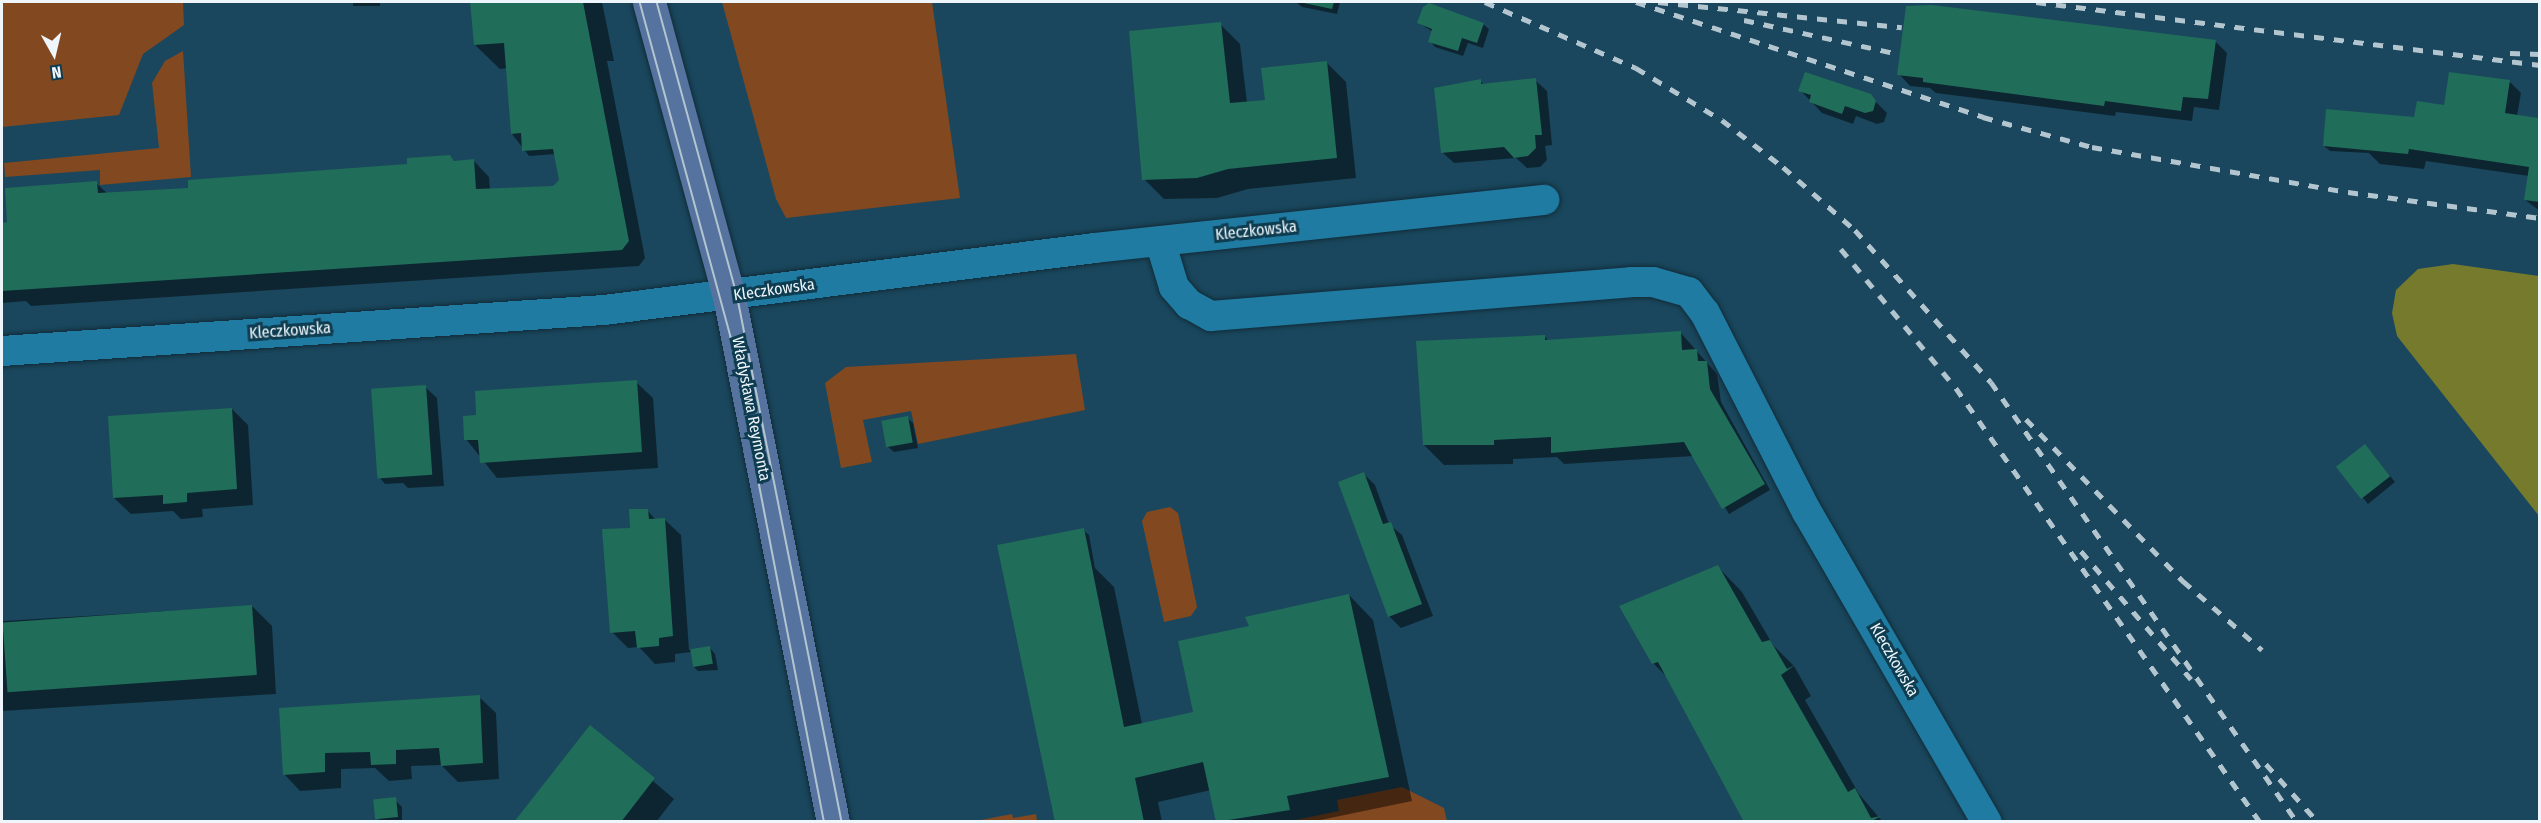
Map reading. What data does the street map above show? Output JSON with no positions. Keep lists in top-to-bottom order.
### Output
{
  "streets": {
    "main road": ["Władysława Reymonta"],
    "street": ["Kleczkowska"]
  },
  "crossings": [
    ["Kleczkowska", "Władysława Reymonta"]
  ],
  "north": "bottom"
}
